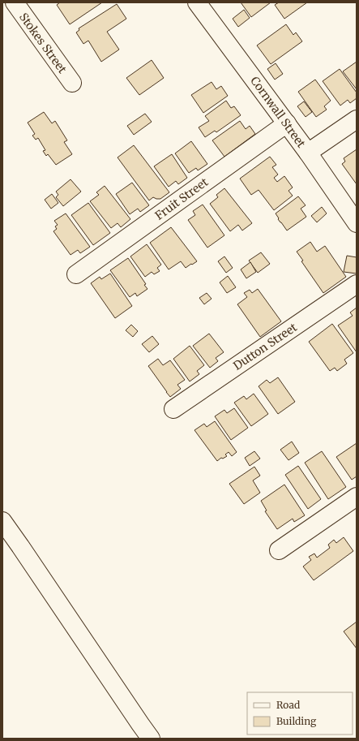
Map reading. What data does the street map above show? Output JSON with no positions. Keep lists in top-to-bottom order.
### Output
{
  "streets": {
    "street": [
      "Stokes Street",
      "Cornwall Street",
      "Fruit Street",
      "Dutton Street"
    ]
  },
  "crossings": [
    ["Cornwall Street", "Fruit Street"]
  ],
  "legend": ["Road", "Building"]
}
